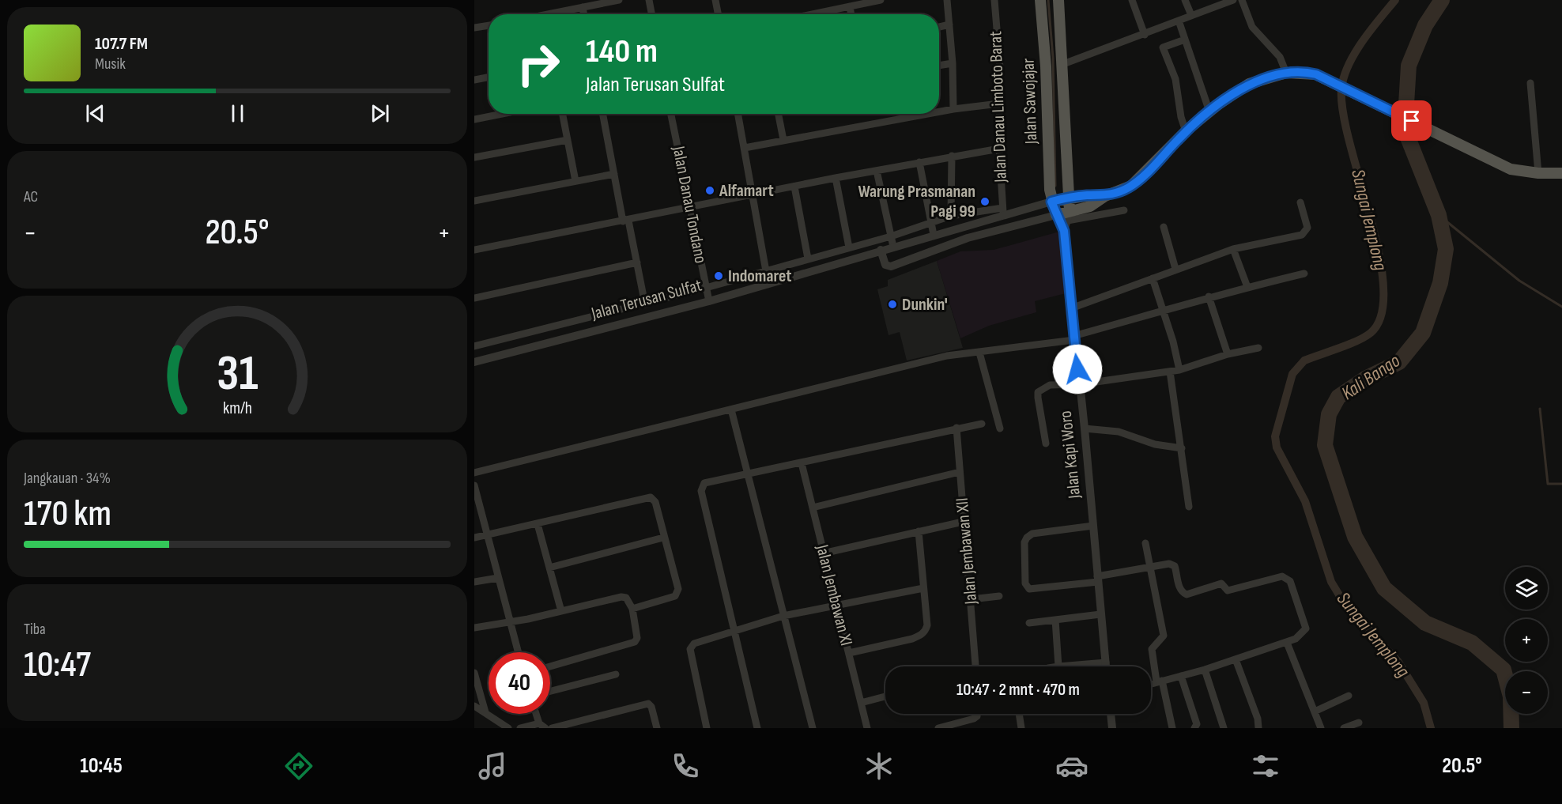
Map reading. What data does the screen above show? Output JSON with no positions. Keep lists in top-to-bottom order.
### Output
{
  "streets": {
    "main road": ["Jalan Sawojajar", "Jalan Terusan Sulfat", "Jalan Kapi Woro"],
    "street": [
      "Jalan Danau Limboto Barat",
      "Jalan Danau Tondano",
      "Jalan Jembawan XII",
      "Jalan Jembawan XI"
    ]
  },
  "crossings": [
    ["Jalan Sawojajar", "Jalan Terusan Sulfat"],
    ["Jalan Sawojajar", "Jalan Kapi Woro"],
    ["Jalan Danau Limboto Barat", "Jalan Terusan Sulfat"],
    ["Jalan Danau Tondano", "Jalan Terusan Sulfat"],
    ["Jalan Terusan Sulfat", "Jalan Kapi Woro"]
  ],
  "water": ["Sungai Jemplong", "Kali Bango"],
  "places": [
    "Alfamart",
    "Warung Prasmanan Pagi 99",
    "Indomaret",
    "Dunkin'"
  ],
  "page": {
    "turn": ["140 m", "Jalan Terusan Sulfat"],
    "song": ["107.7 FM", "Musik"],
    "tile": [
      "AC",
      ["Jangkauan · 34%", "170 km"],
      ["Tiba", "10:47"]
    ],
    "heat": ["−", "20.5°", "+"],
    "map_buttons": ["+", "−"],
    "limit": "40",
    "trip": "10:47 · 2 mnt · 470 m",
    "tabs": ["10:45", "20.5°"],
    "gauge": ["31", "km/h"]
  }
}
